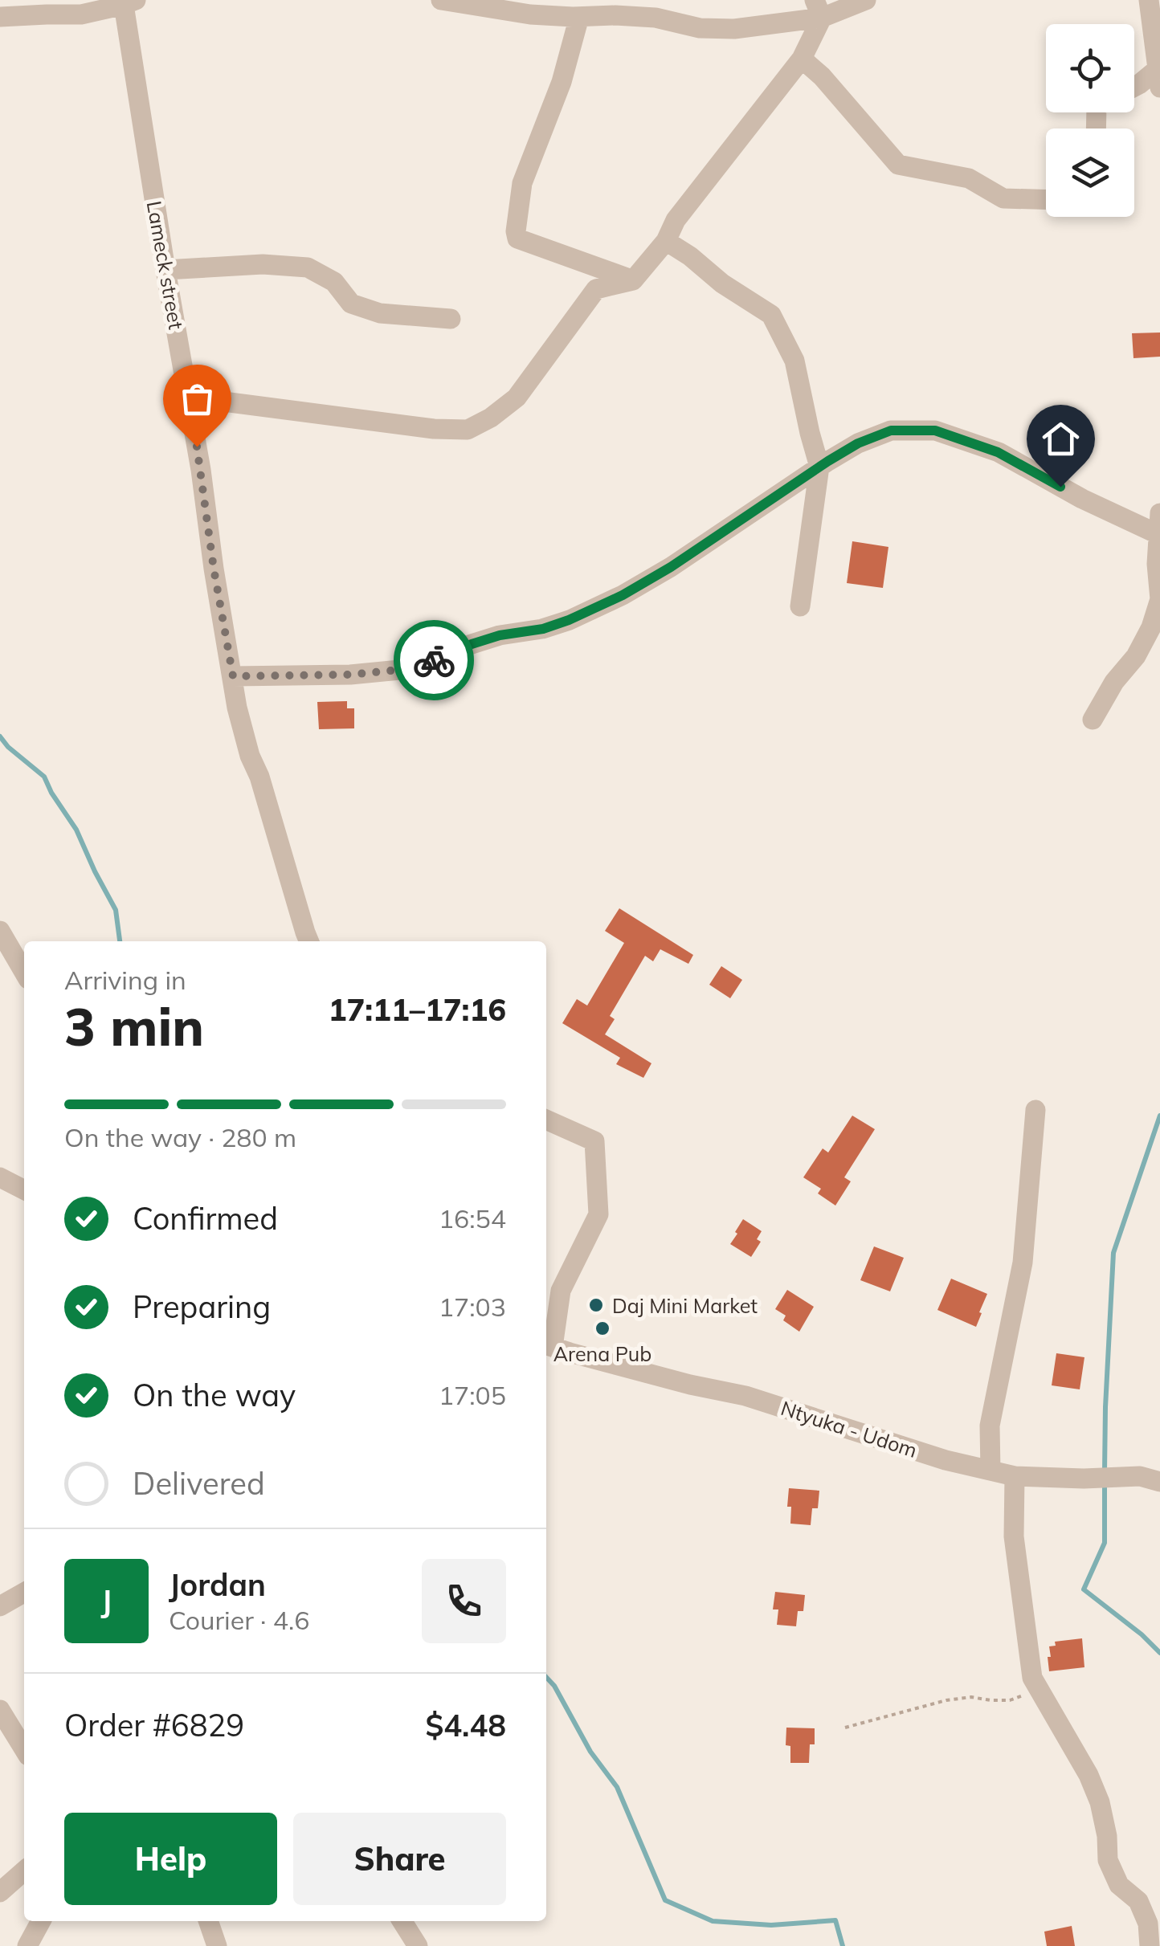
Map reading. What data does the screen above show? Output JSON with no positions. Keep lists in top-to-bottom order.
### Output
{
  "streets": {
    "street": ["Lameck street", "Ntyuka - Udom"]
  },
  "places": ["Daj Mini Market", "Arena Pub"],
  "page": {
    "heading": ["3 min", "Arriving in", "17:11–17:16"],
    "panel": [
      "Jordan",
      "Courier · 4.6",
      "Order #6829",
      "$4.48"
    ],
    "bar": "On the way · 280 m",
    "list": [
      ["Confirmed", "16:54"],
      ["Preparing", "17:03"],
      ["On the way", "17:05"],
      "Delivered"
    ],
    "round": "J",
    "buttons": ["Help", "Share"]
  }
}
